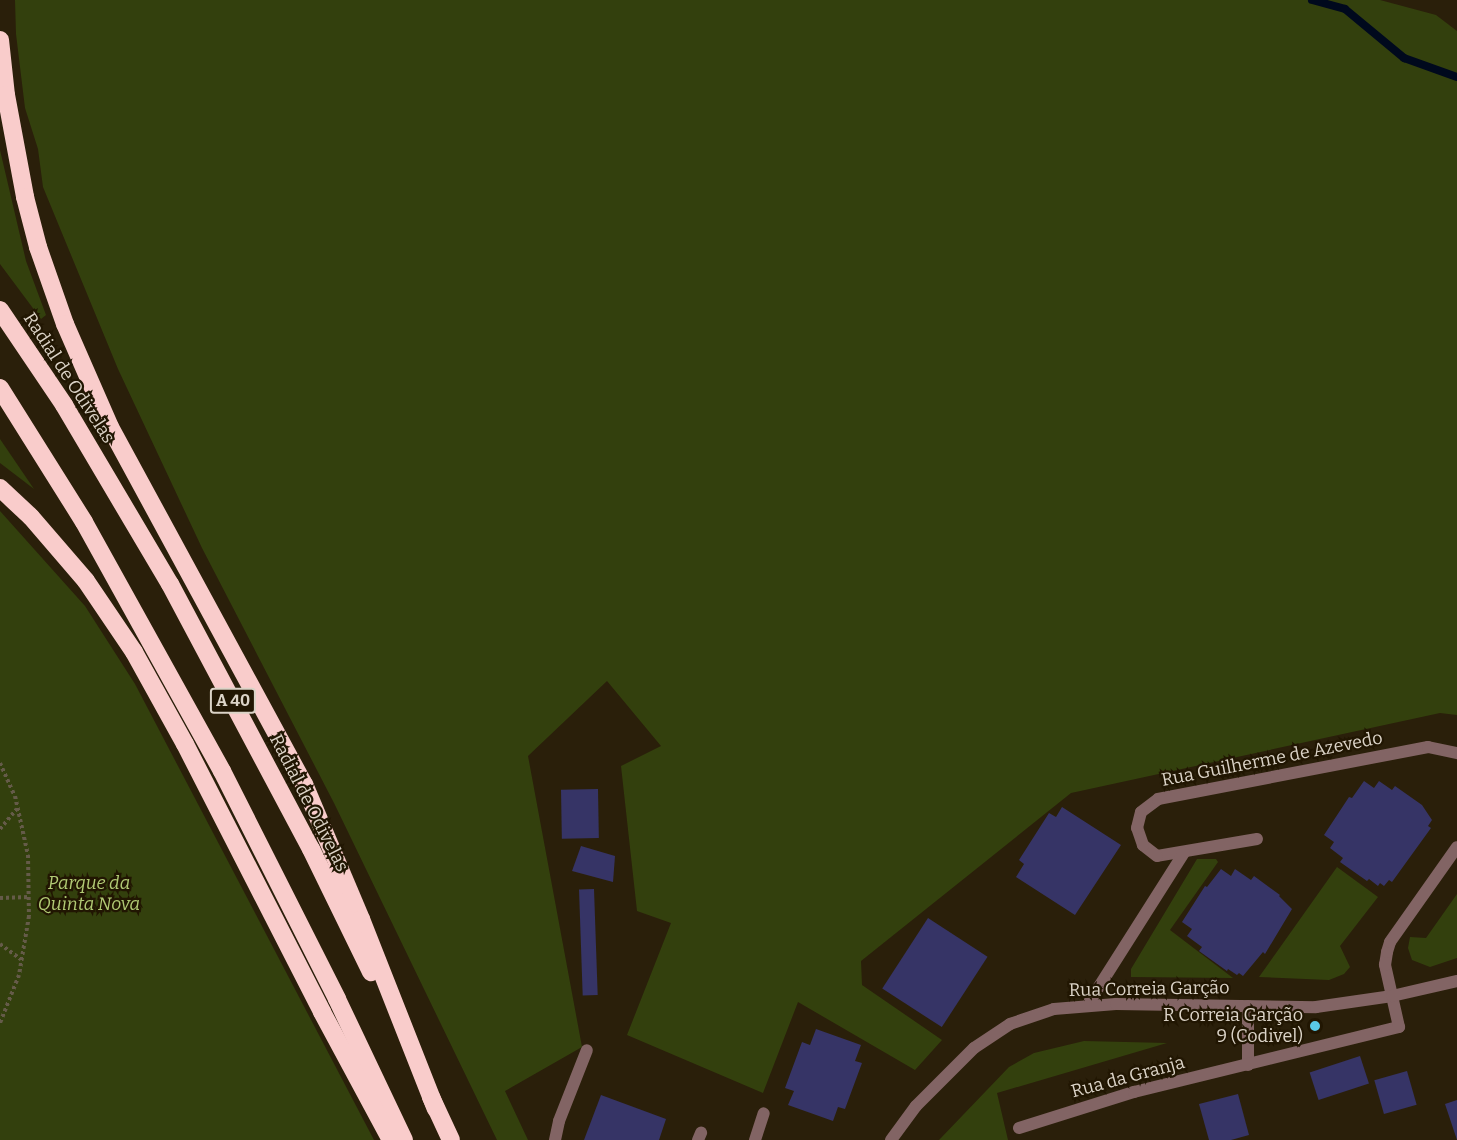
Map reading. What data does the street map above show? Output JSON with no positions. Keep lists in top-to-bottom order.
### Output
{
  "streets": {
    "highway": ["Radial de Odivelas", "A 40"],
    "street": ["Rua Guilherme de Azevedo", "Rua Correia Garção", "Rua da Granja"]
  },
  "crossings": [
    ["Rua Correia Garção", "Rua da Granja"]
  ],
  "parks": ["Parque da Quinta Nova"],
  "places": ["R Correia Garção 9 (Codivel)"]
}
